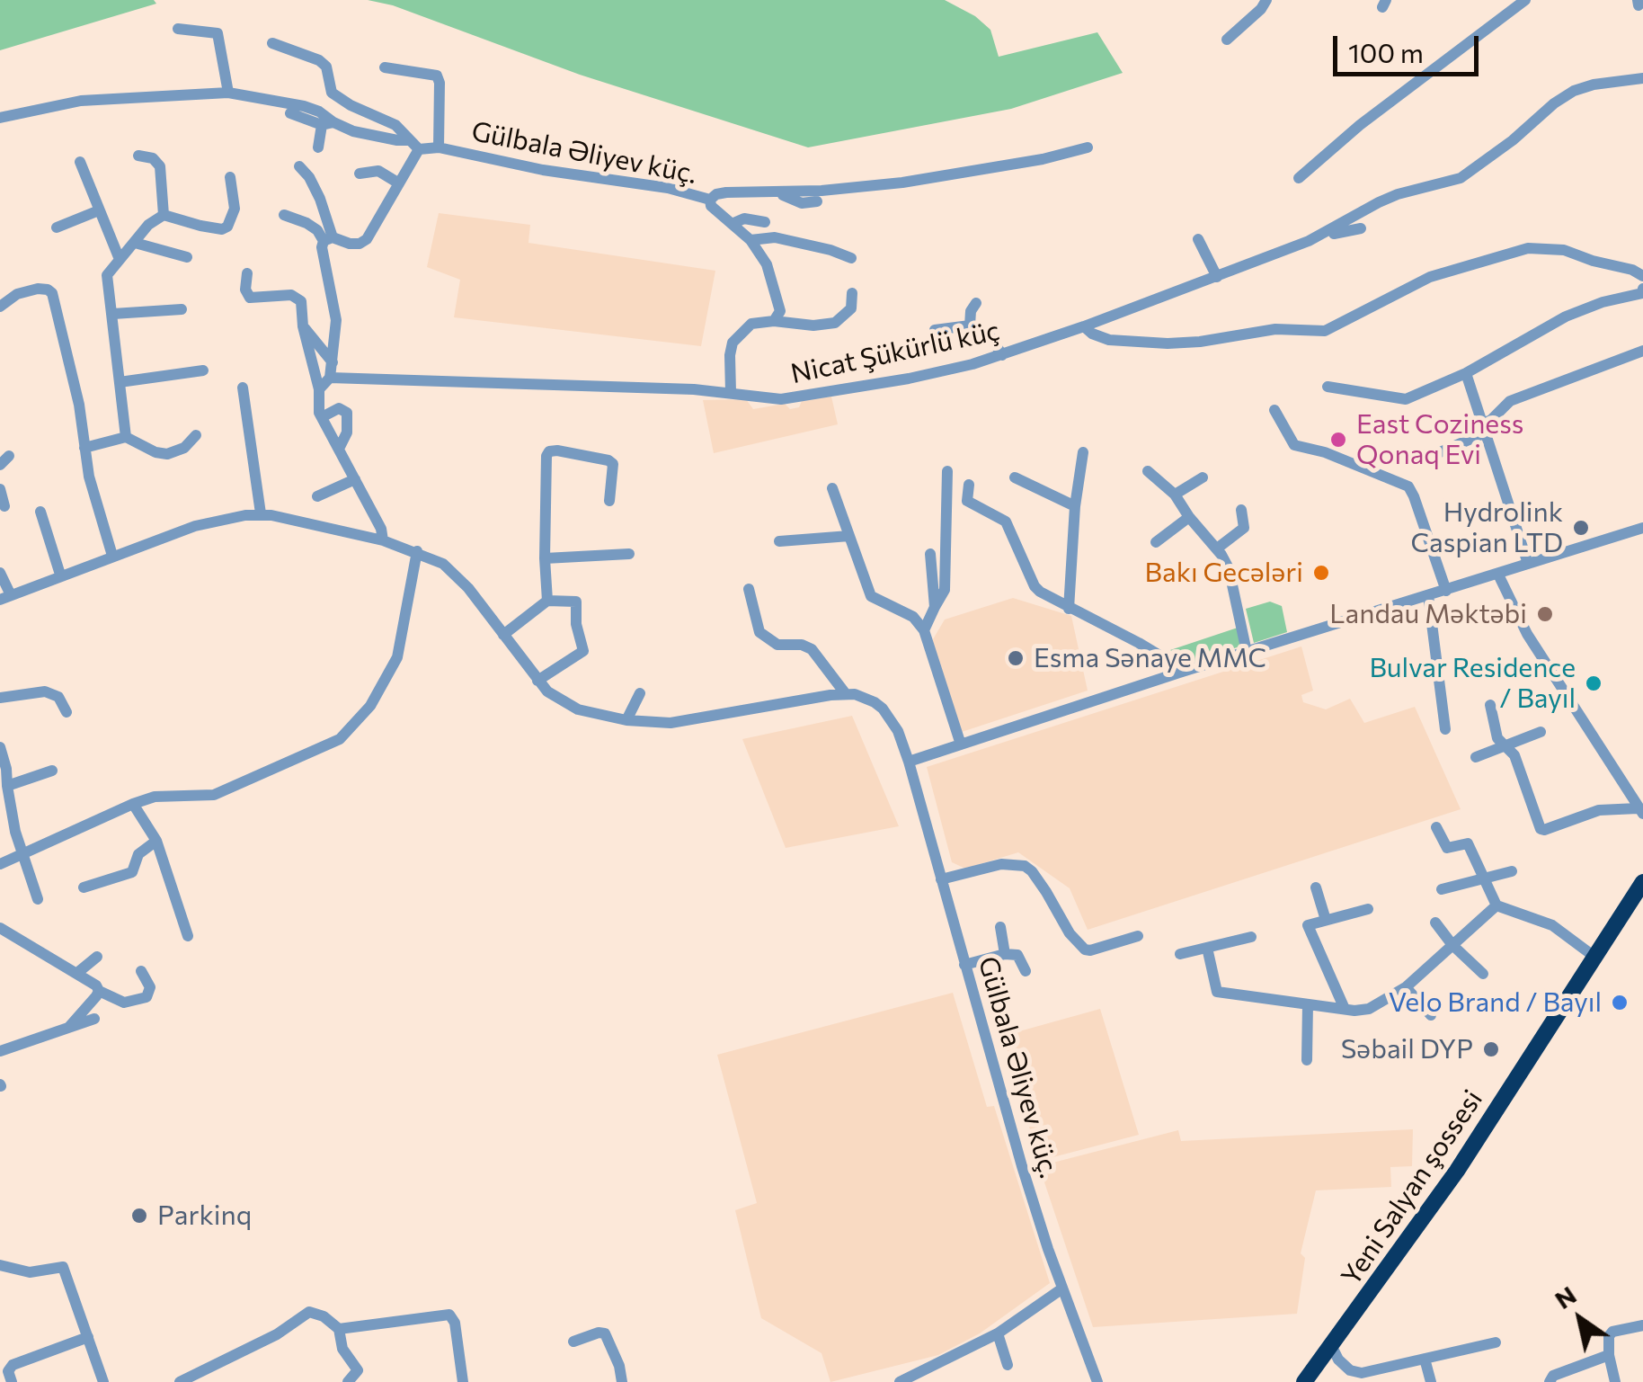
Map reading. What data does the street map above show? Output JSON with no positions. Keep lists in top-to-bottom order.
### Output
{
  "streets": {
    "highway": ["Yeni Salyan şossesi"],
    "street": ["Gülbala Əliyev küç.", "Nicat Şükürlü küç"]
  },
  "places": [
    "East Coziness Qonaq Evi",
    "Hydrolink Caspian LTD",
    "Bakı Gecələri",
    "Landau Məktəbi",
    "Esma Sənaye MMC",
    "Bulvar Residence / Bayıl",
    "Velo Brand / Bayıl",
    "Səbail DYP",
    "Parkinq"
  ],
  "scale_bar": "100 m",
  "north": "top left"
}
